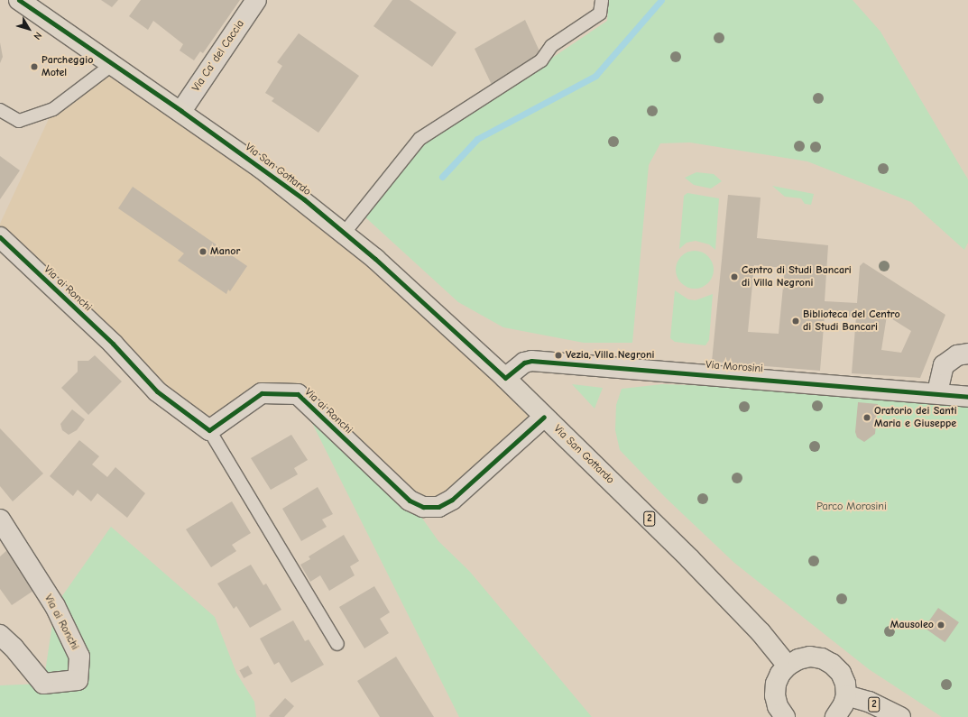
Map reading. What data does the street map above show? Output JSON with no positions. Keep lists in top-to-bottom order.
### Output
{
  "streets": {
    "main road": ["Via San Gottardo", "2"],
    "street": ["Via Ca' del Caccia", "Via ai Ronchi", "Via Morosini"]
  },
  "crossings": [
    ["Via Ca' del Caccia", "Via San Gottardo"],
    ["Via San Gottardo", "Via ai Ronchi"],
    ["Via San Gottardo", "Via Morosini"]
  ],
  "parks": ["Parco Morosini"],
  "places": [
    "Parcheggio Motel",
    "Manor",
    "Centro di Studi Bancari di Villa Negroni",
    "Biblioteca del Centro di Studi Bancari",
    "Vezia, Villa Negroni",
    "Oratorio dei Santi Maria e Giuseppe",
    "Mausoleo"
  ],
  "north": "bottom right"
}
